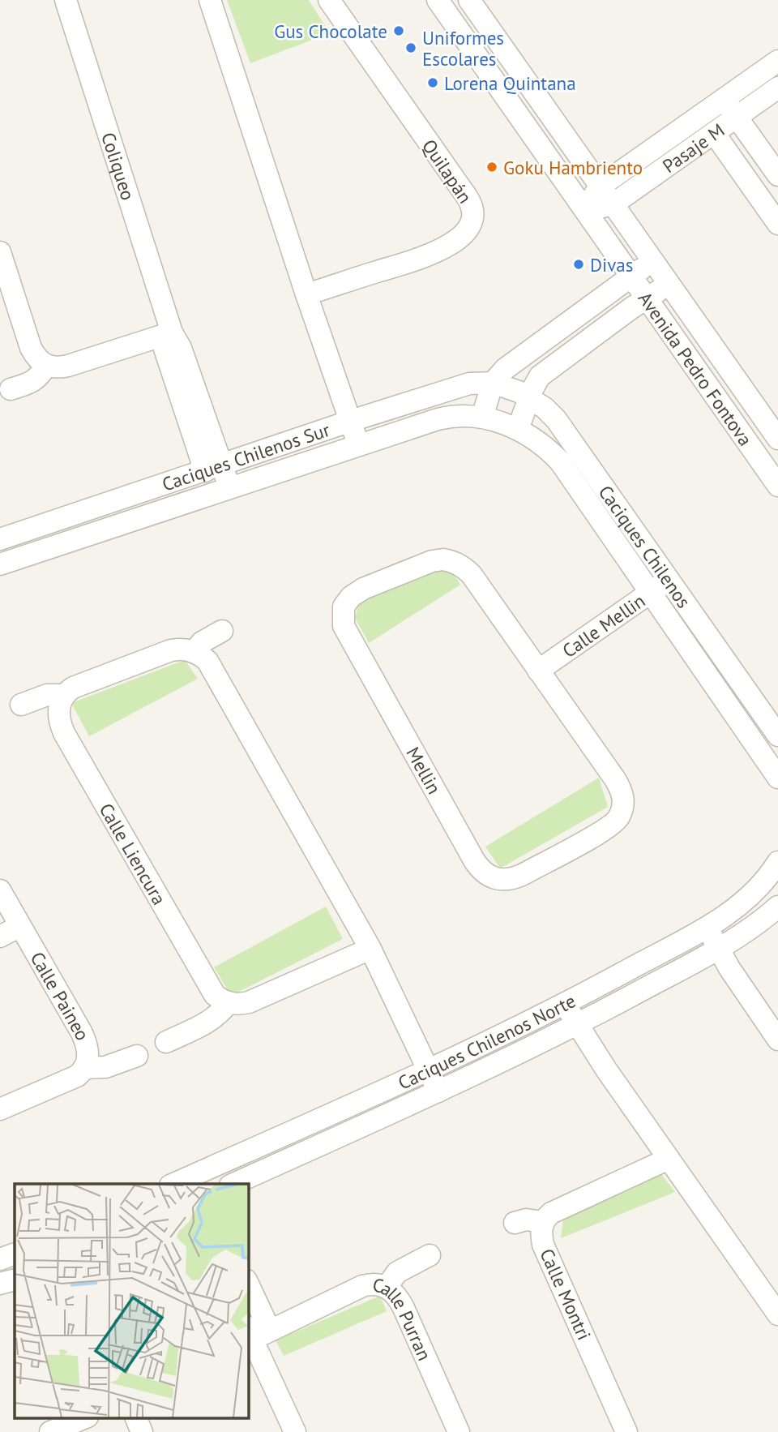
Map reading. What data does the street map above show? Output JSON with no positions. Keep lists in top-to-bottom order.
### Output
{
  "streets": {
    "street": [
      "Pasaje M",
      "Coliqueo",
      "Quilapán",
      "Avenida Pedro Fontova",
      "Caciques Chilenos Sur",
      "Caciques Chilenos",
      "Calle Mellin",
      "Mellin",
      "Calle Liencura",
      "Calle Paineo",
      "Caciques Chilenos Norte",
      "Calle Montri",
      "Calle Purran"
    ]
  },
  "crossings": [
    ["Pasaje M", "Avenida Pedro Fontova"],
    ["Coliqueo", "Caciques Chilenos Sur"],
    ["Caciques Chilenos Sur", "Caciques Chilenos"],
    ["Caciques Chilenos", "Calle Mellin"],
    ["Calle Mellin", "Mellin"]
  ],
  "places": [
    "Gus Chocolate",
    "Uniformes Escolares",
    "Lorena Quintana",
    "Goku Hambriento",
    "Divas"
  ]
}
